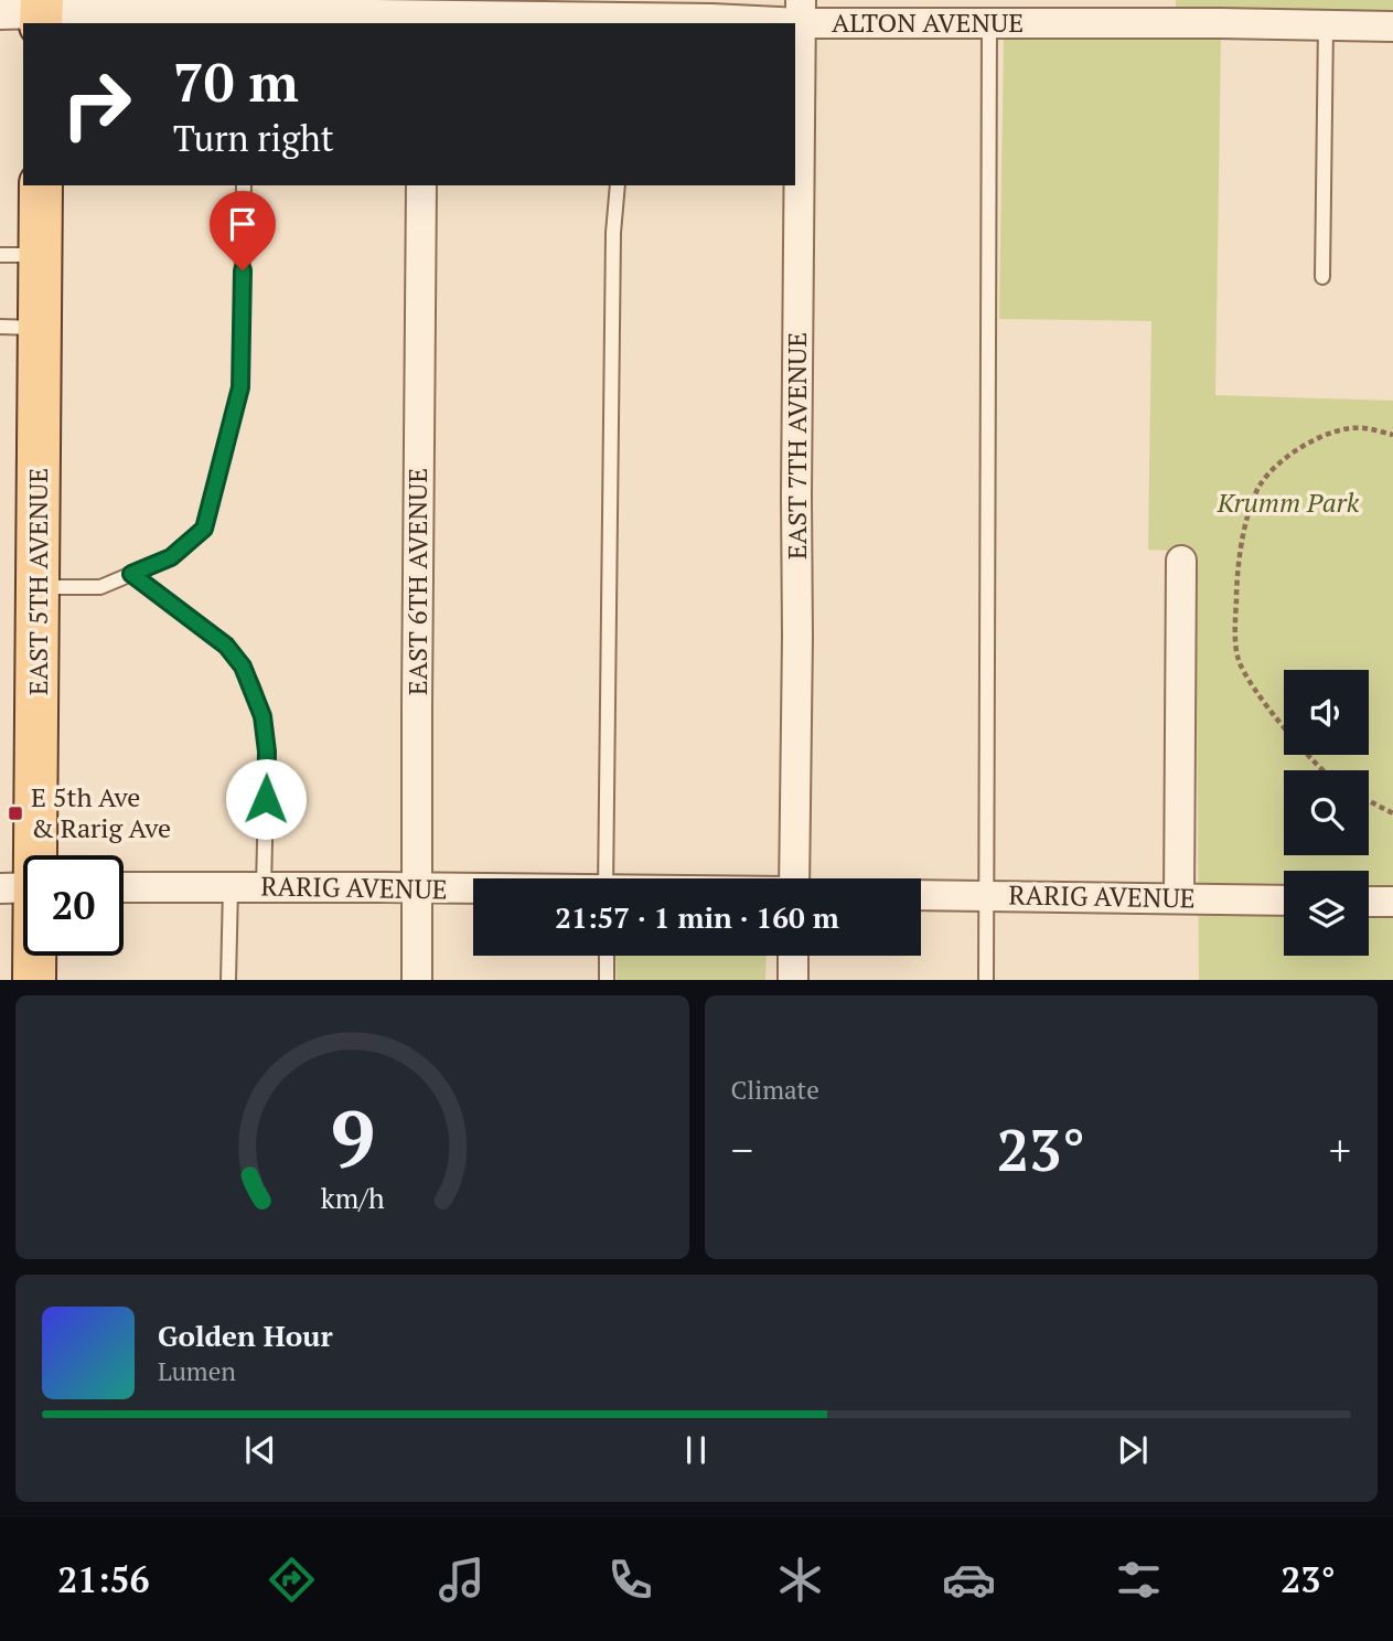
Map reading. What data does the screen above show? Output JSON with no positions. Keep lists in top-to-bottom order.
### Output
{
  "streets": {
    "main road": ["EAST 5TH AVENUE"],
    "street": [
      "ALTON AVENUE",
      "EAST 7TH AVENUE",
      "EAST 6TH AVENUE",
      "RARIG AVENUE"
    ]
  },
  "crossings": [
    ["ALTON AVENUE", "EAST 7TH AVENUE"],
    ["EAST 6TH AVENUE", "RARIG AVENUE"]
  ],
  "parks": ["Krumm Park"],
  "places": {
    "transit": ["E 5th Ave & Rarig Ave"]
  },
  "page": {
    "turn": ["70 m", "Turn right"],
    "limit": "20",
    "trip": "21:57 · 1 min · 160 m",
    "tile": "Climate",
    "heat": ["−", "23°", "+"],
    "song": ["Golden Hour", "Lumen"],
    "tabs": ["21:56", "23°"],
    "gauge": ["9", "km/h"]
  }
}
